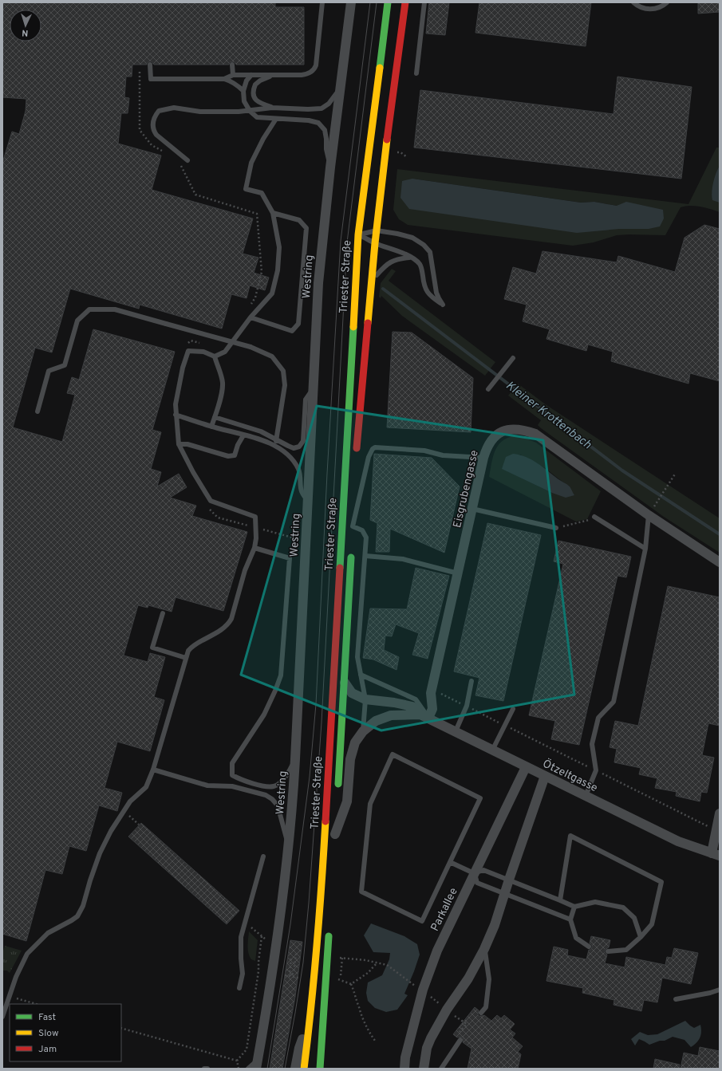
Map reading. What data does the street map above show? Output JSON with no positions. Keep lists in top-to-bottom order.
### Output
{
  "streets": {
    "main road": ["Triester Straße"],
    "street": [
      "Westring",
      "Eisgrubengasse",
      "Ötzeltgasse",
      "Parkallee"
    ]
  },
  "crossings": [
    ["Triester Straße", "Ötzeltgasse"],
    ["Eisgrubengasse", "Ötzeltgasse"],
    ["Ötzeltgasse", "Parkallee"]
  ],
  "water": ["Kleiner Krottenbach"],
  "legend": ["Fast", "Slow", "Jam"],
  "north": "bottom"
}
